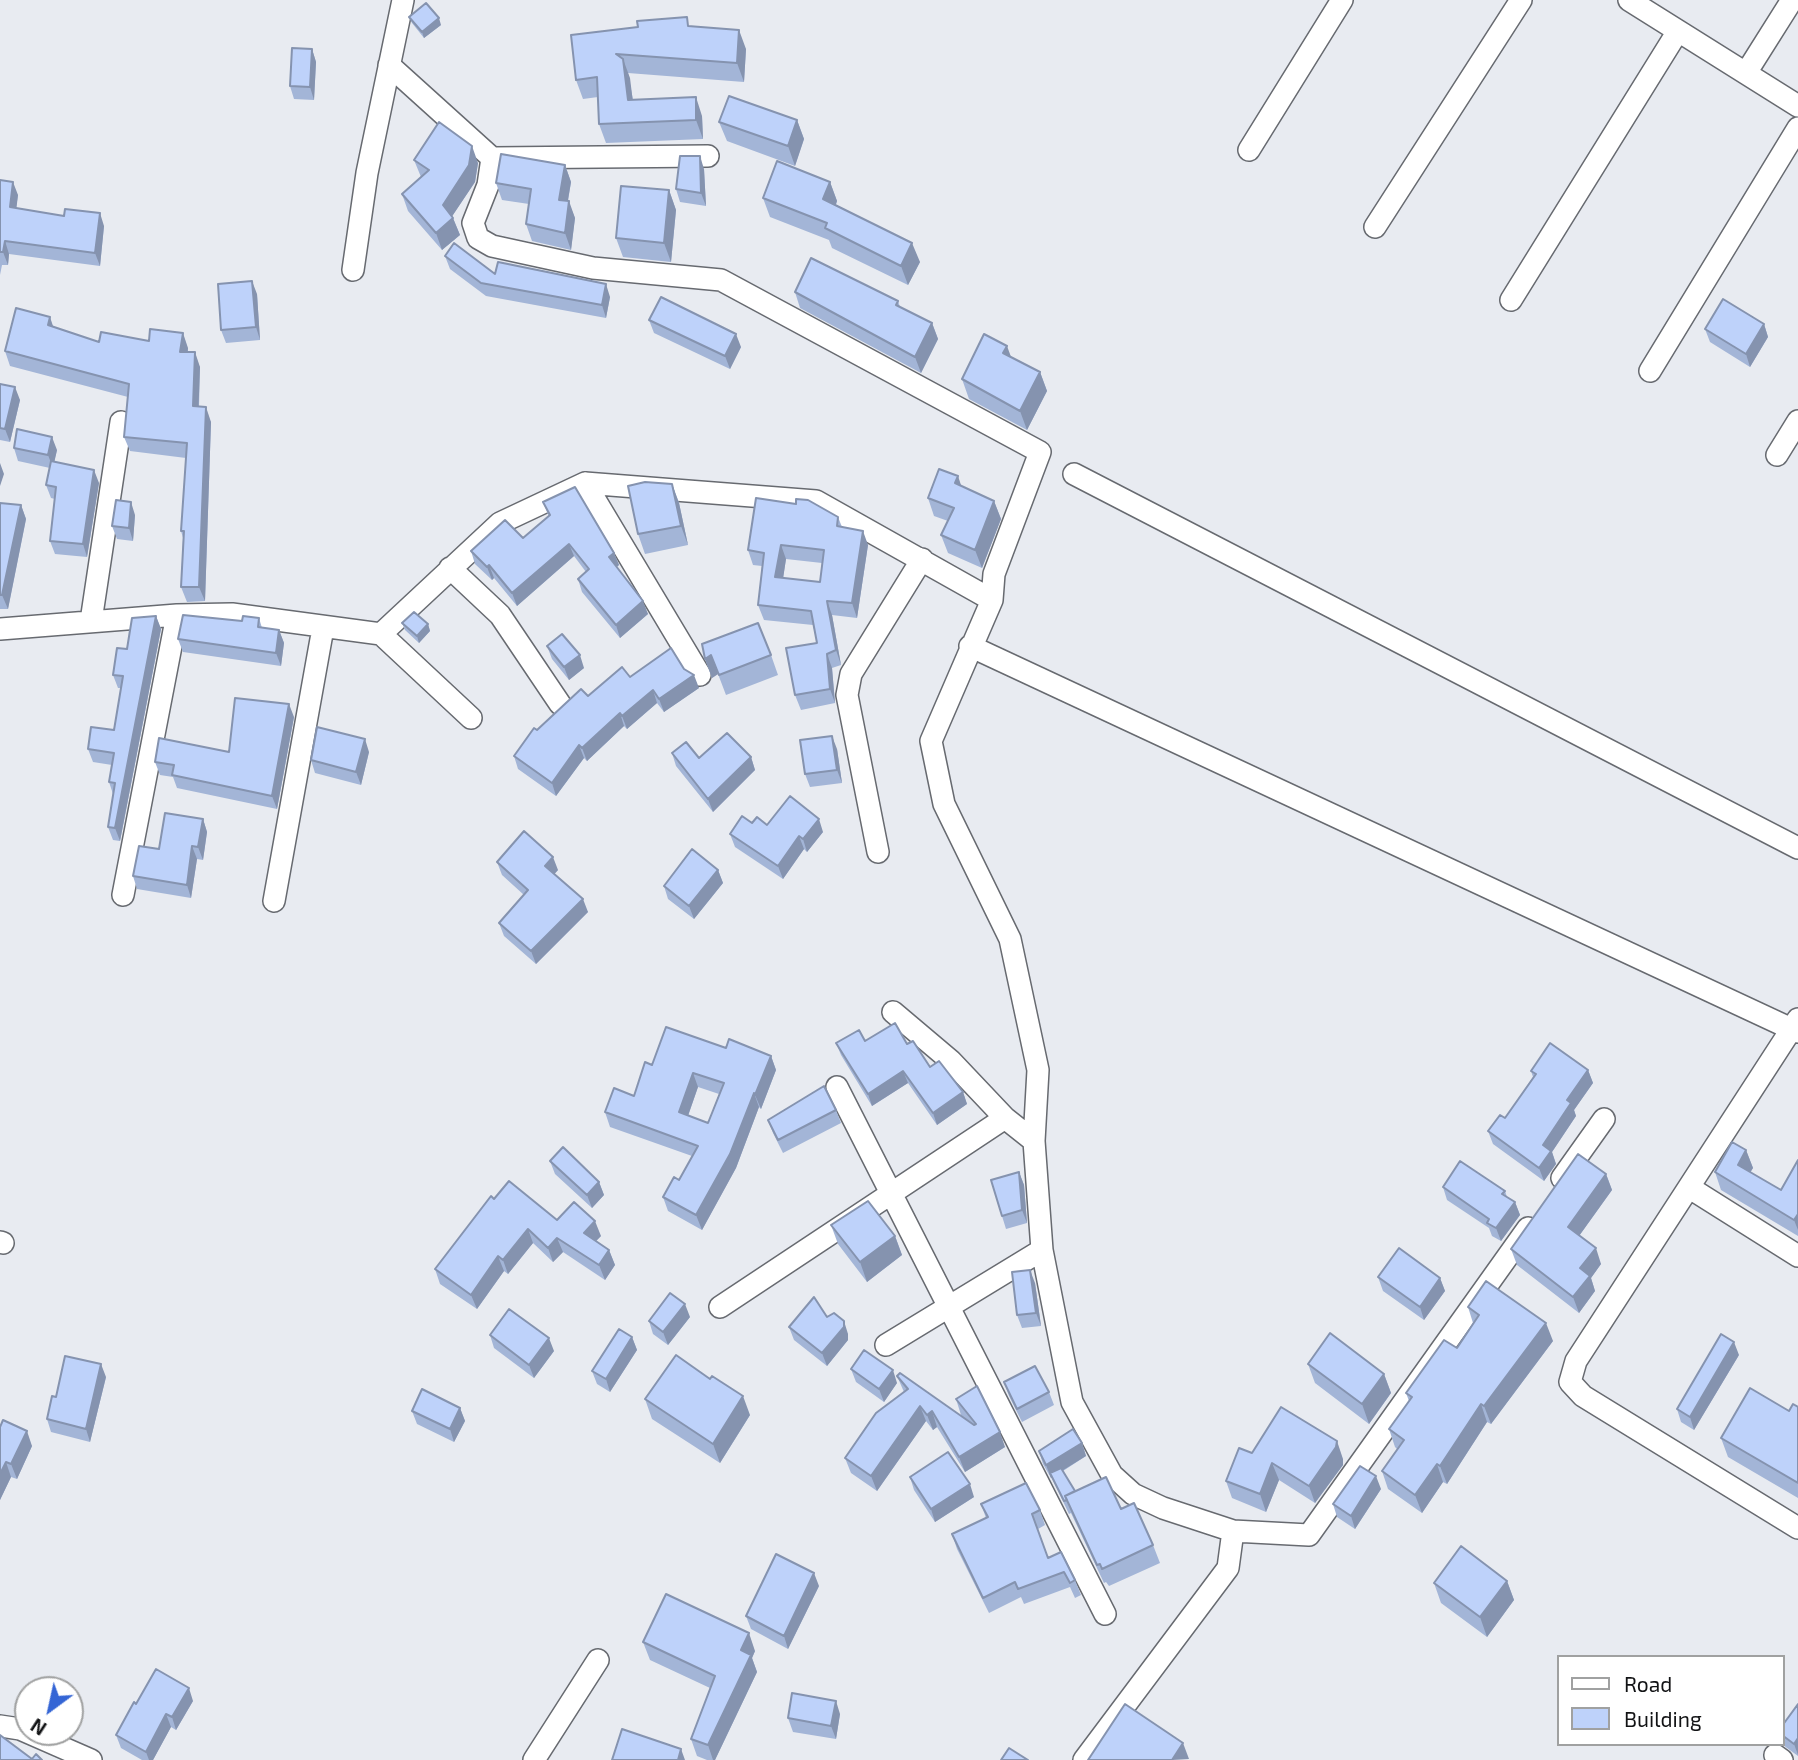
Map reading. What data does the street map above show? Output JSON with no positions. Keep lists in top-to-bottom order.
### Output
{
  "legend": ["Road", "Building"],
  "north": "bottom left"
}
